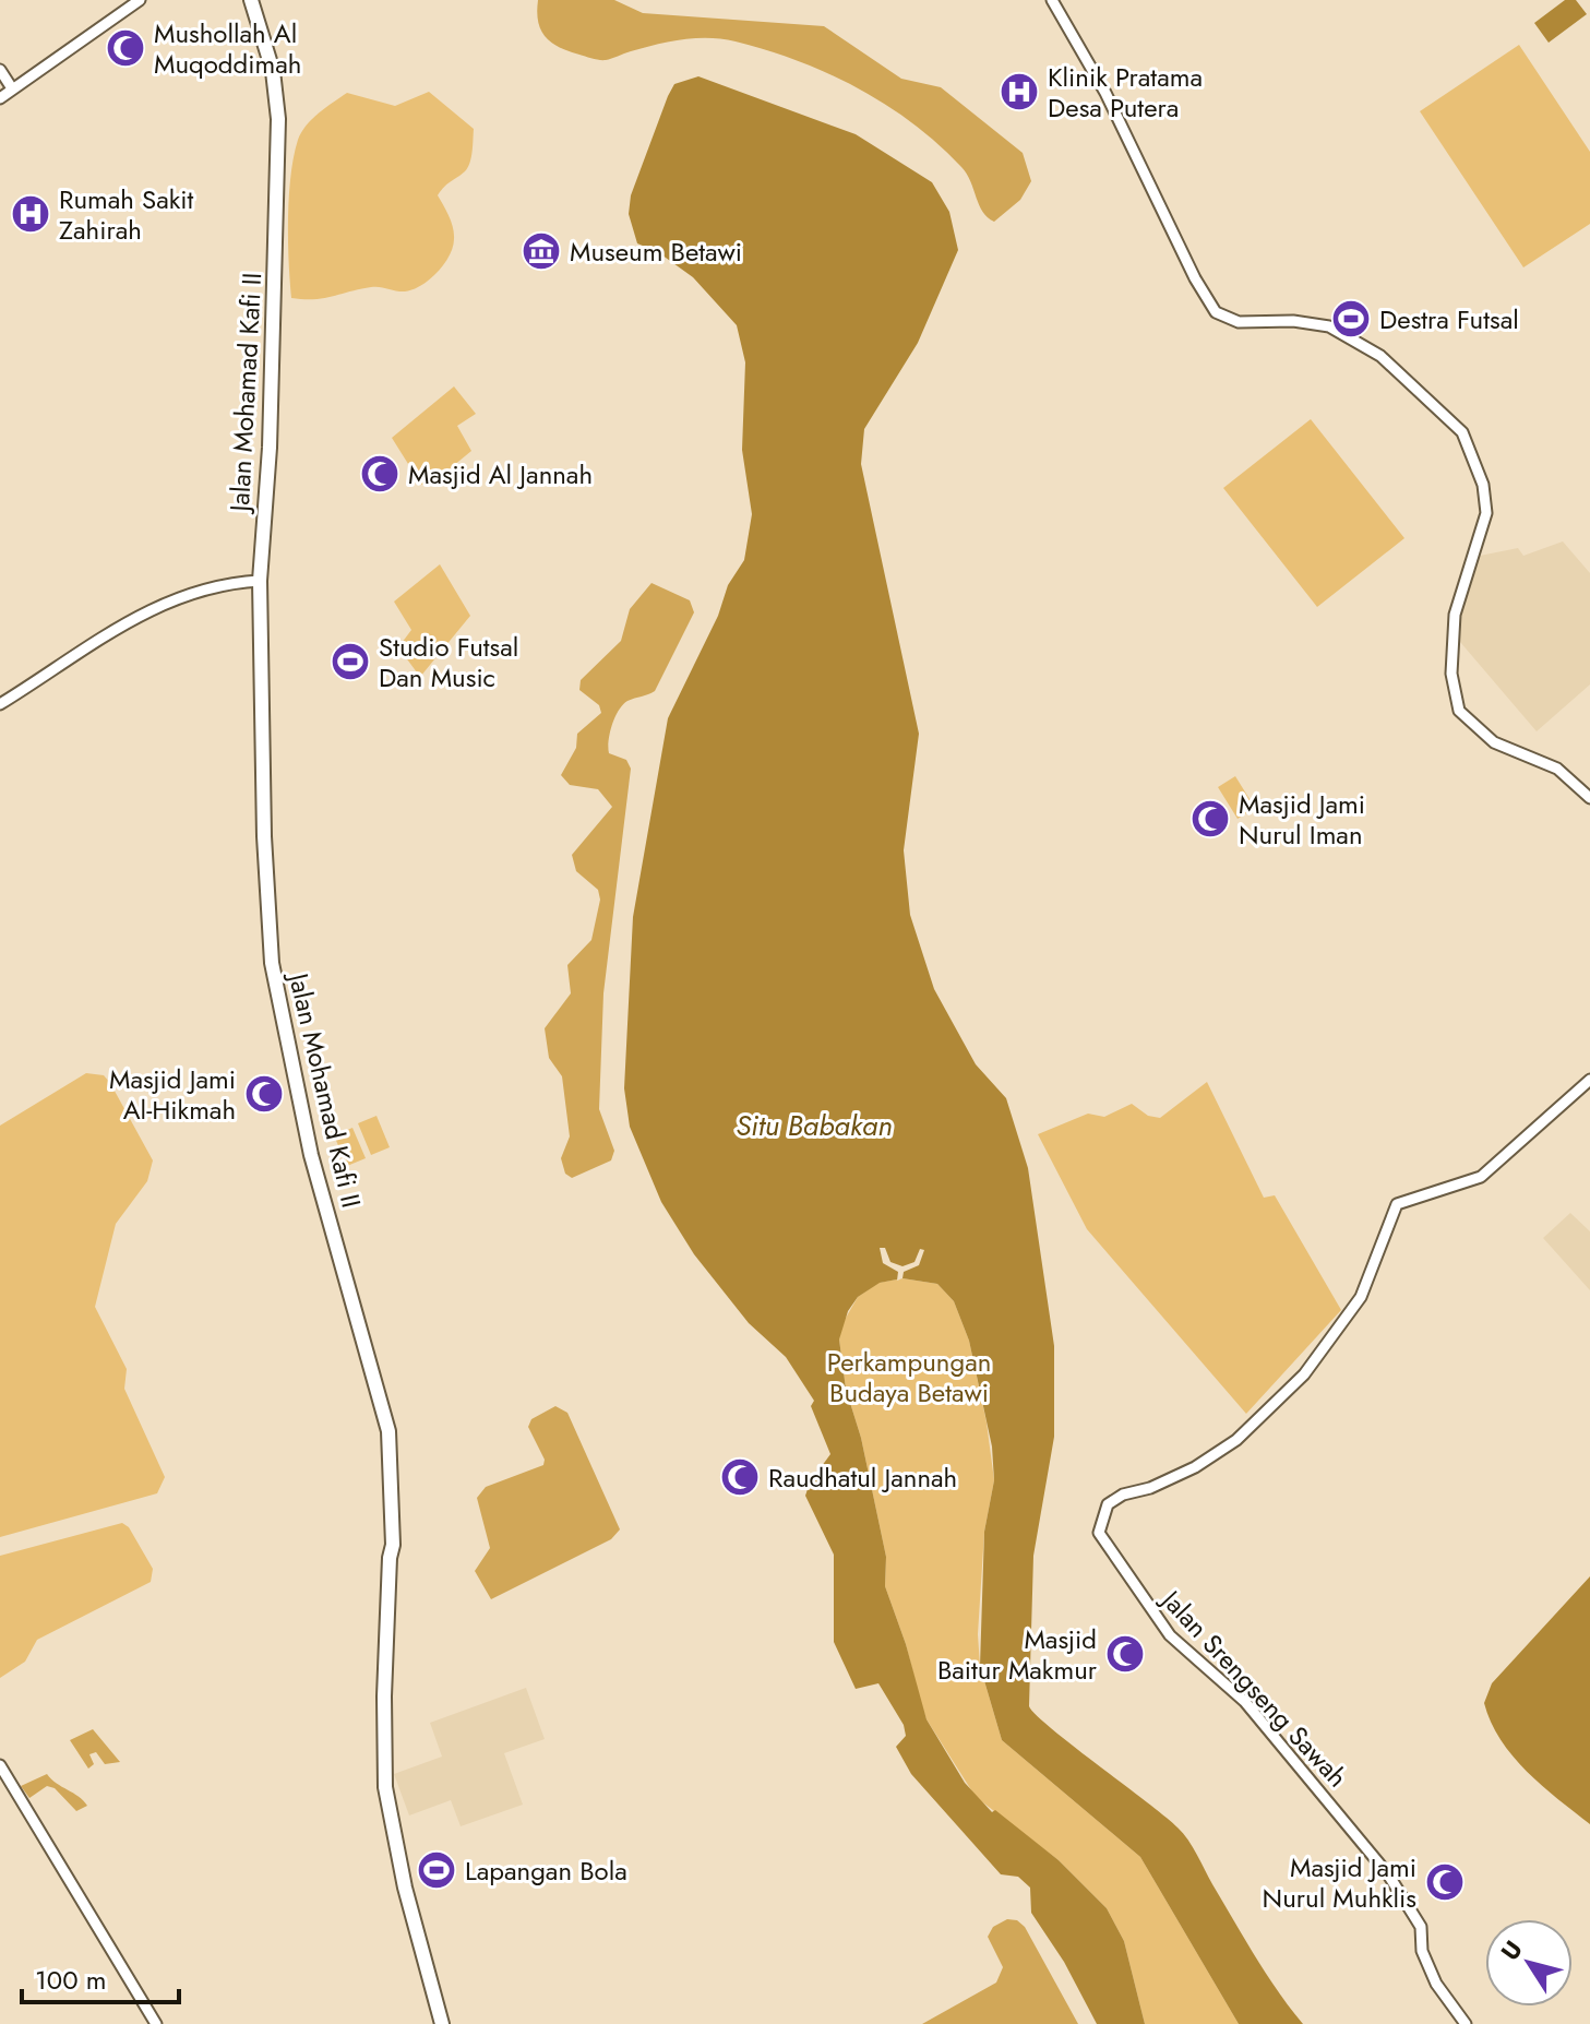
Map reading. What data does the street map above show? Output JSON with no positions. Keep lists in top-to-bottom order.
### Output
{
  "streets": {
    "main road": ["Jalan Mohamad Kafi II"],
    "street": ["Jalan Srengseng Sawah"]
  },
  "water": ["Situ Babakan"],
  "parks": ["Perkampungan Budaya Betawi"],
  "places": {
    "mosque": [
      "Mushollah Al Muqoddimah",
      "Masjid Al Jannah",
      "Masjid Jami Nurul Iman",
      "Masjid Jami Al-Hikmah",
      "Raudhatul Jannah",
      "Masjid Baitur Makmur",
      "Masjid Jami Nurul Muhklis"
    ],
    "hospital": ["Klinik Pratama Desa Putera", "Rumah Sakit Zahirah"],
    "museum": ["Museum Betawi"],
    "sports": ["Destra Futsal", "Studio Futsal Dan Music", "Lapangan Bola"]
  },
  "scale_bar": "100 m",
  "north": "top left"
}
